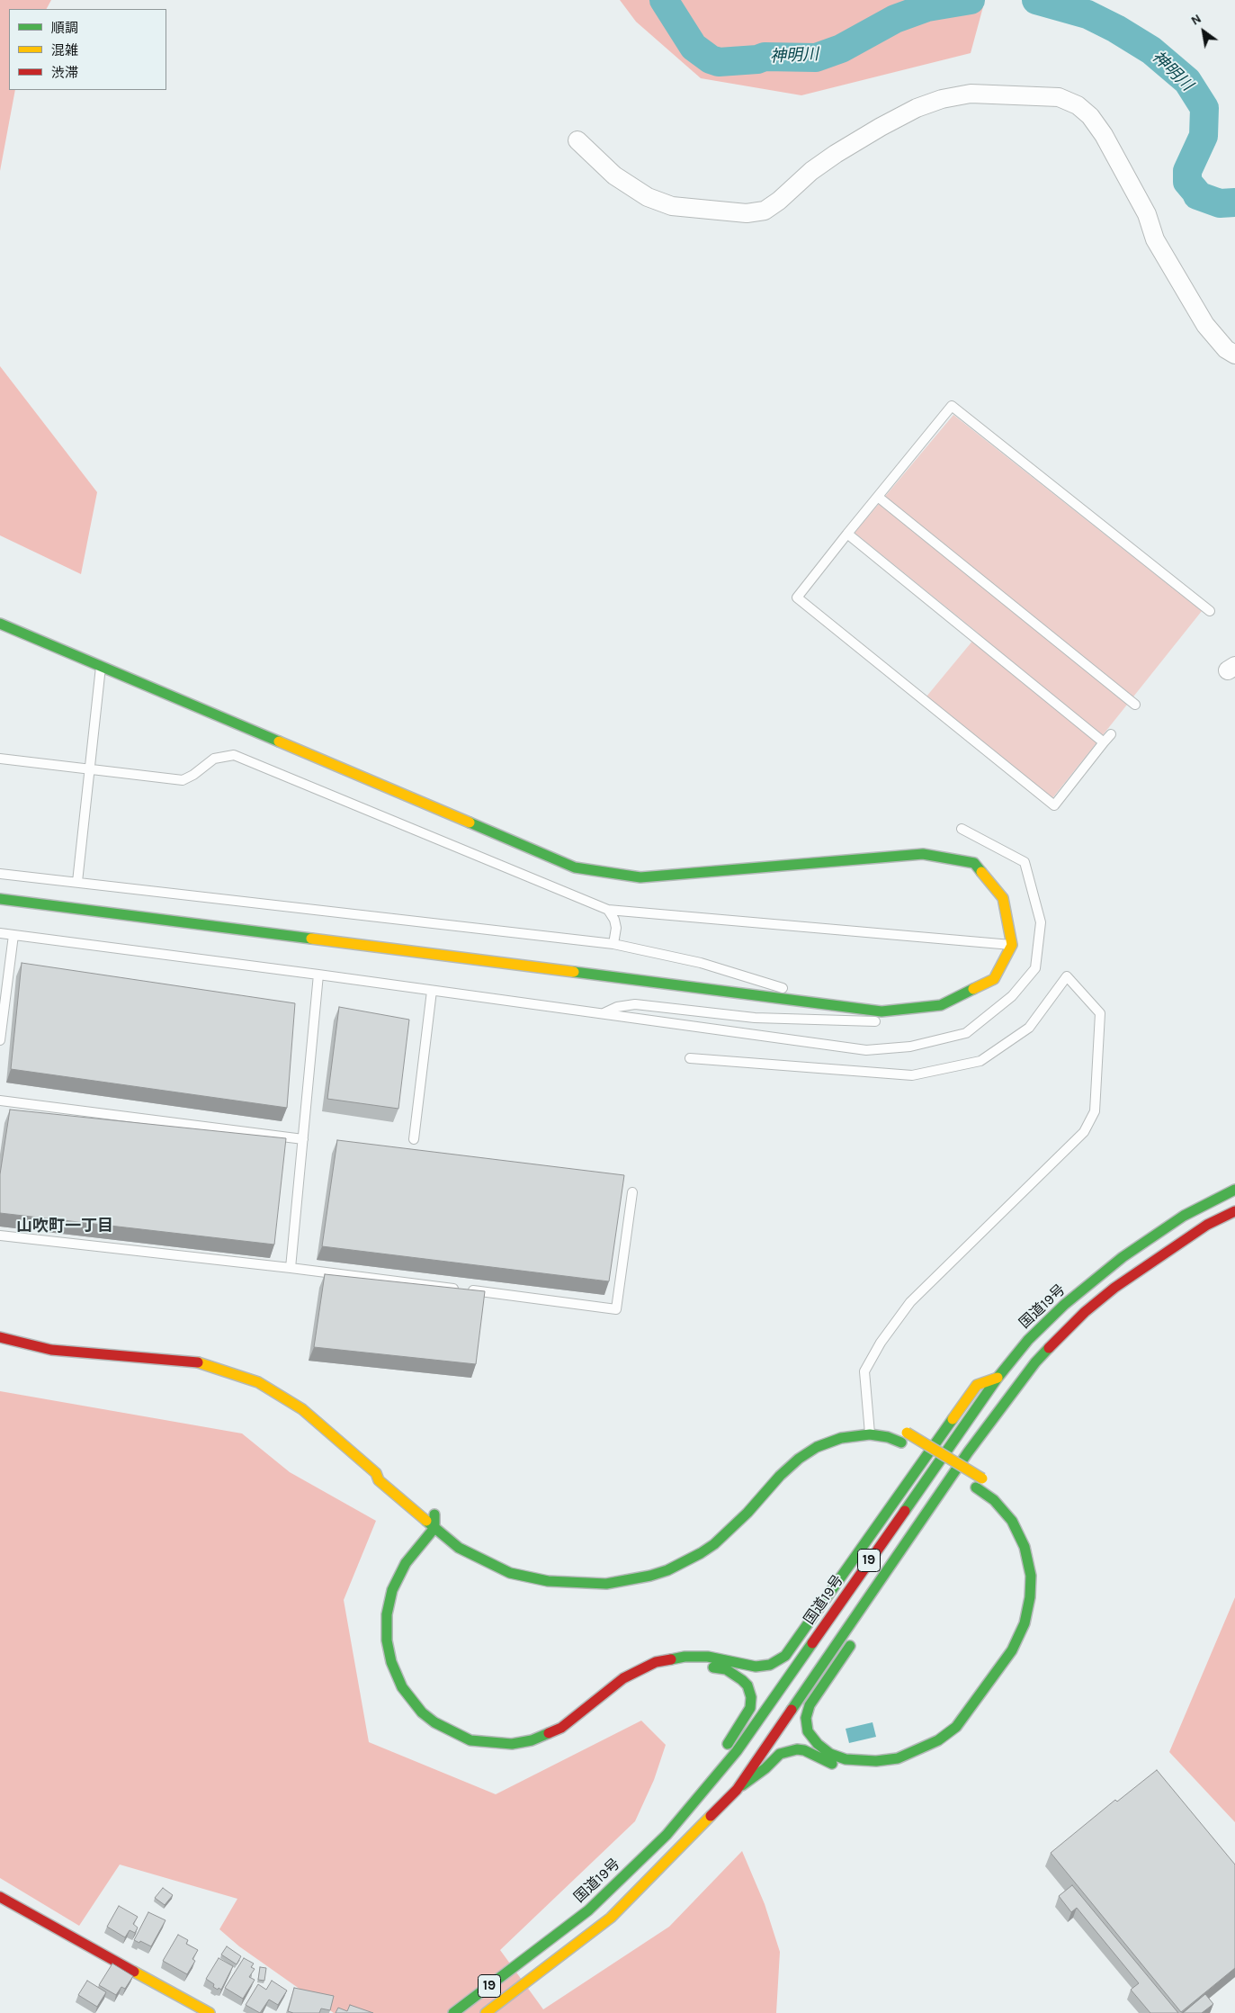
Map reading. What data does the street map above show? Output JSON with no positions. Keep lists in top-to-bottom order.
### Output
{
  "streets": {
    "main road": ["国道19号", "19"]
  },
  "districts": ["山吹町一丁目"],
  "water": ["神明川"],
  "legend": ["順調", "混雑", "渋滞"],
  "north": "top left"
}
